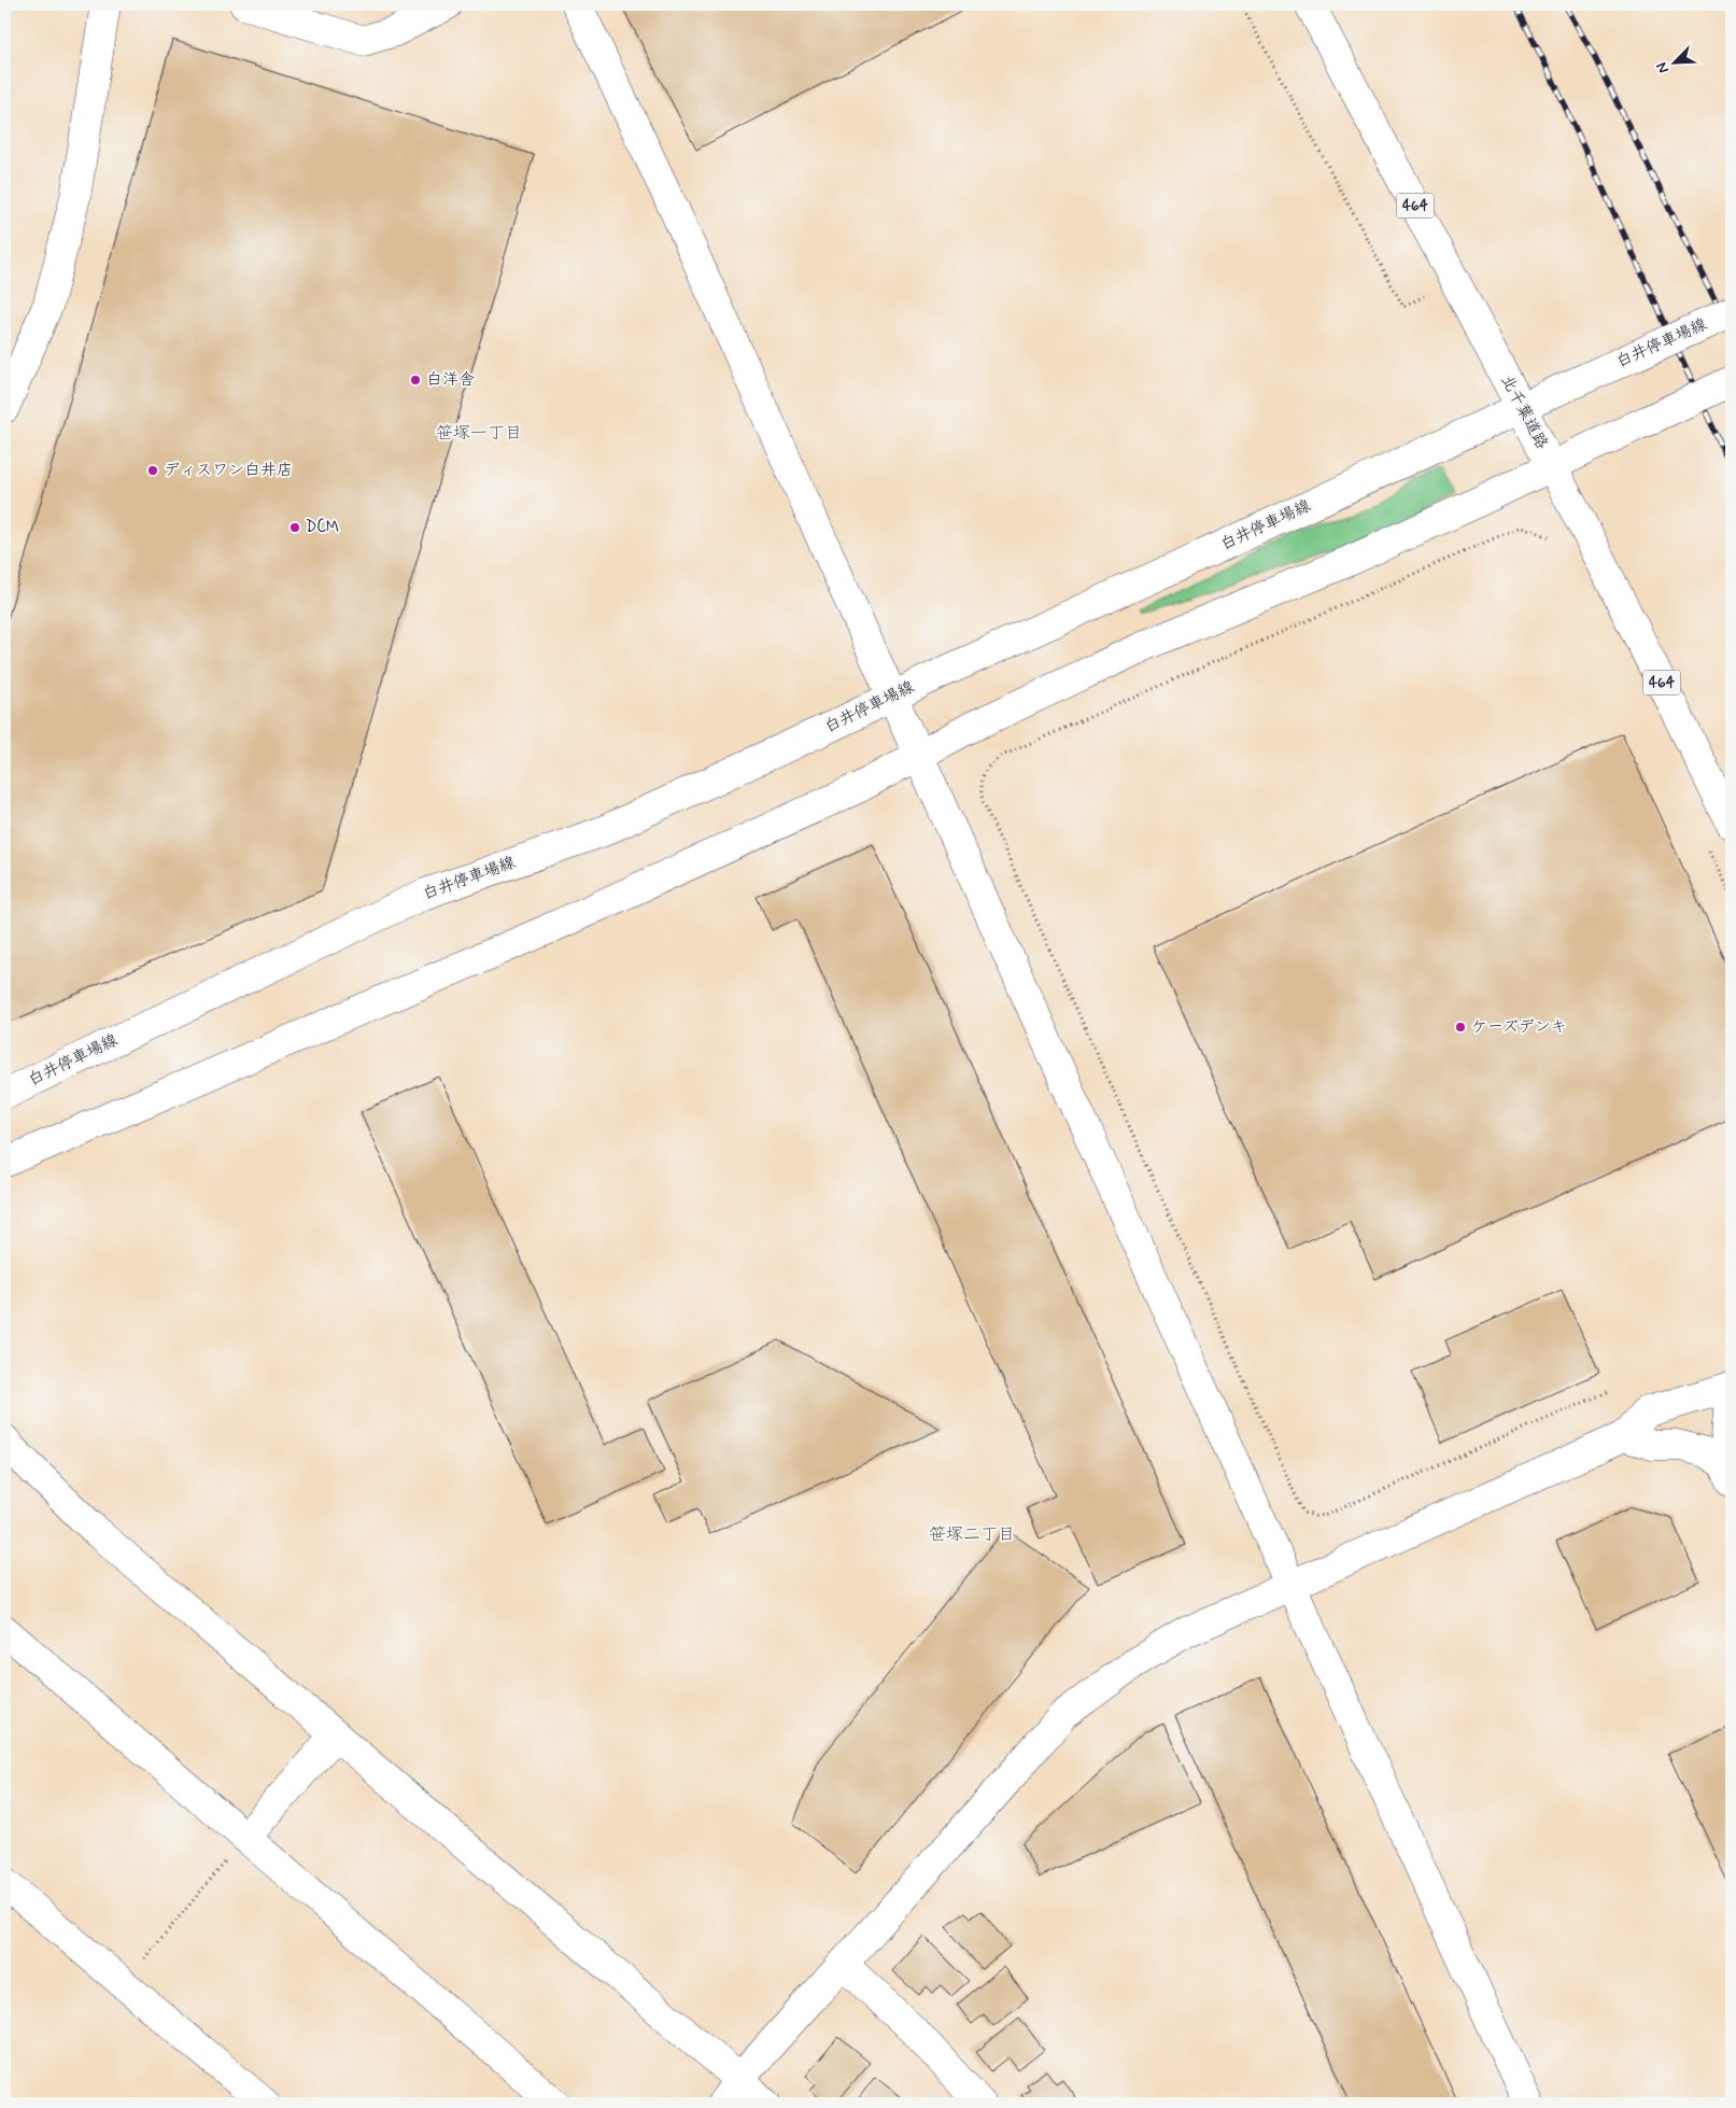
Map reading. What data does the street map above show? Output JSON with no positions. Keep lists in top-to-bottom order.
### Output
{
  "streets": {
    "main road": ["464", "白井停車場線", "北千葉道路"]
  },
  "crossings": [
    ["白井停車場線", "北千葉道路"]
  ],
  "districts": ["笹塚一丁目", "笹塚二丁目"],
  "places": [
    "白洋舎",
    "ディスワン白井店",
    "DCM",
    "ケーズデンキ"
  ],
  "north": "bottom left"
}
